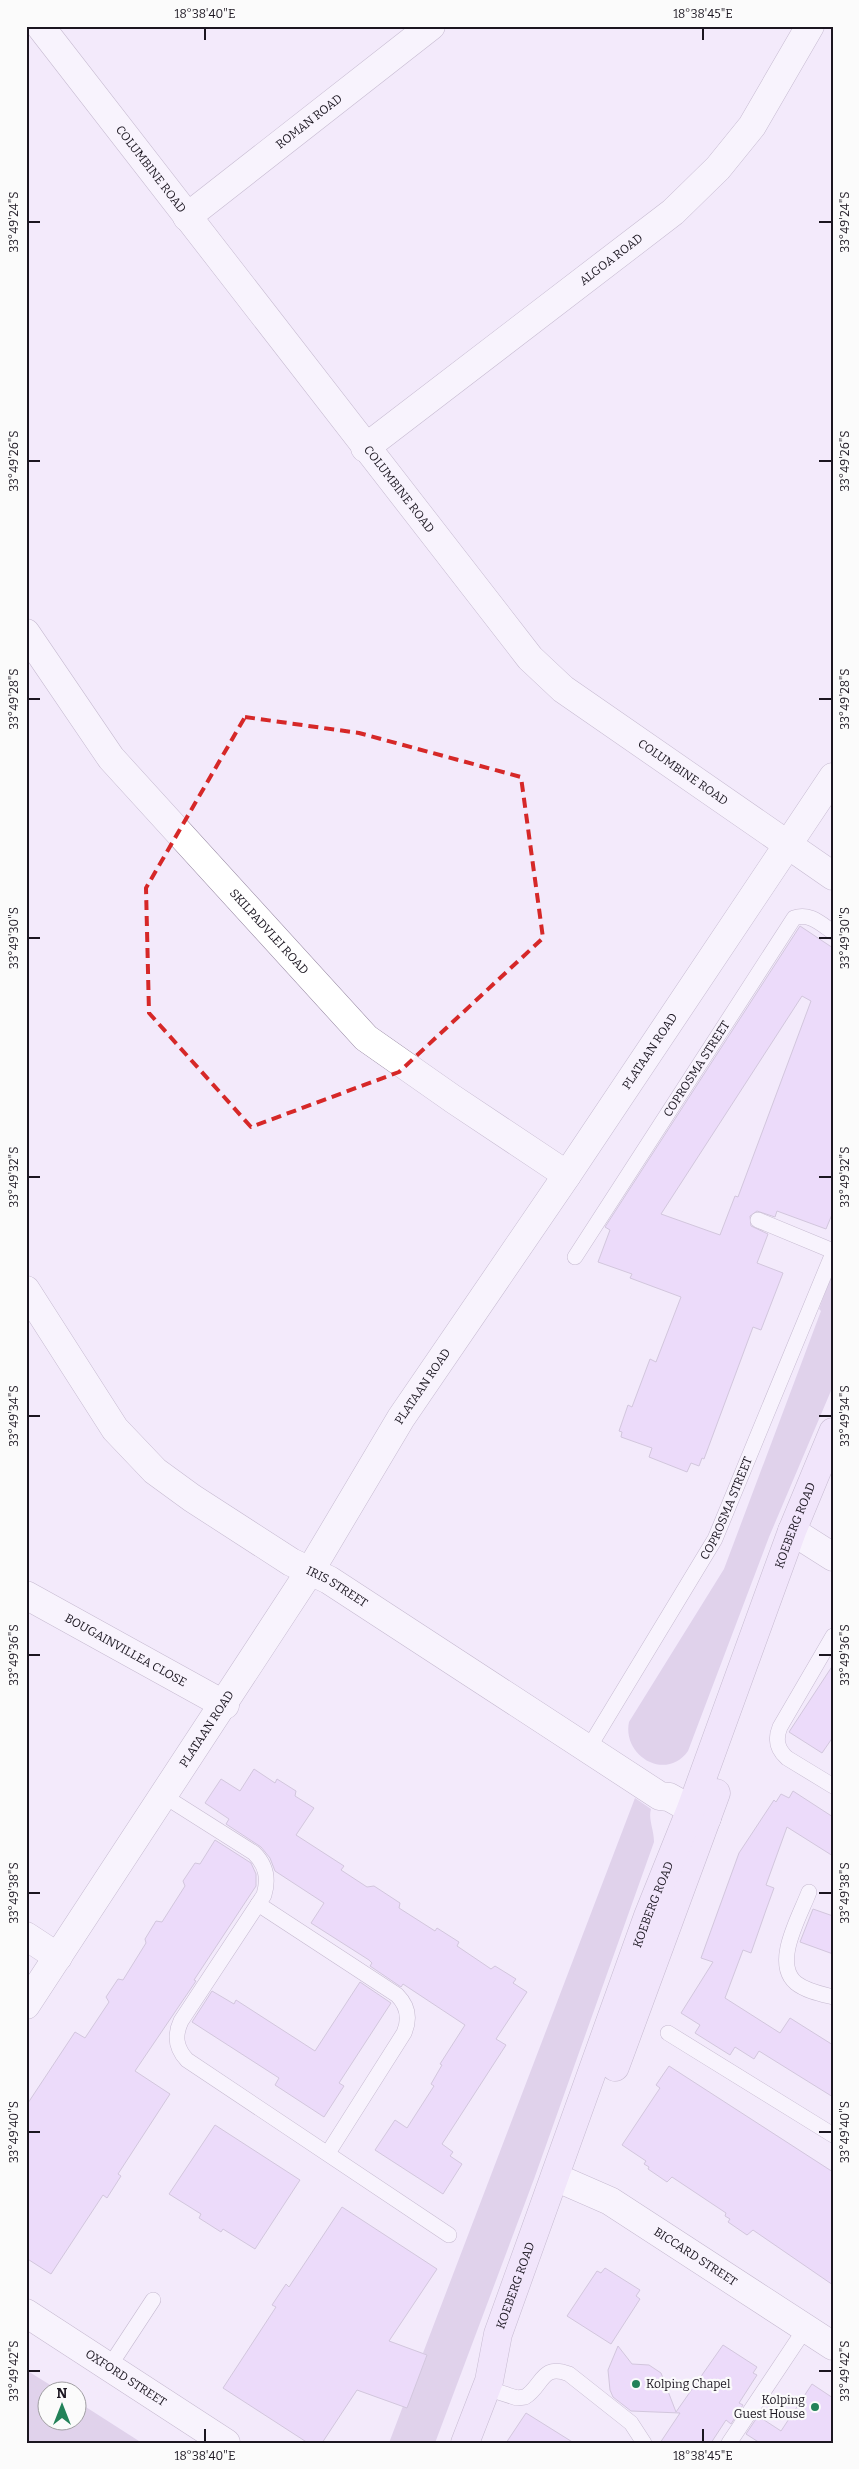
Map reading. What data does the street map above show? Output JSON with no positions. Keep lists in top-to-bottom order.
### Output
{
  "streets": {
    "main road": ["KOEBERG ROAD"],
    "street": [
      "ROMAN ROAD",
      "COLUMBINE ROAD",
      "ALGOA ROAD",
      "SKILPADVLEI ROAD",
      "PLATAAN ROAD",
      "IRIS STREET",
      "BOUGAINVILLEA CLOSE",
      "BICCARD STREET",
      "OXFORD STREET"
    ],
    "lane": ["COPROSMA STREET"]
  },
  "crossings": [
    ["ROMAN ROAD", "COLUMBINE ROAD"],
    ["COLUMBINE ROAD", "ALGOA ROAD"],
    ["COLUMBINE ROAD", "PLATAAN ROAD"],
    ["SKILPADVLEI ROAD", "PLATAAN ROAD"],
    ["PLATAAN ROAD", "IRIS STREET"],
    ["PLATAAN ROAD", "BOUGAINVILLEA CLOSE"],
    ["COPROSMA STREET", "IRIS STREET"],
    ["KOEBERG ROAD", "IRIS STREET"],
    ["KOEBERG ROAD", "BICCARD STREET"]
  ],
  "places": ["Kolping Chapel", "Kolping Guest House"],
  "north": "top",
  "coordinates": [
    "18°38'40\"E",
    "18°38'45\"E",
    "33°49'24\"S",
    "33°49'26\"S",
    "33°49'28\"S",
    "33°49'30\"S",
    "33°49'32\"S",
    "33°49'34\"S",
    "33°49'36\"S",
    "33°49'38\"S",
    "33°49'40\"S",
    "33°49'42\"S"
  ]
}
